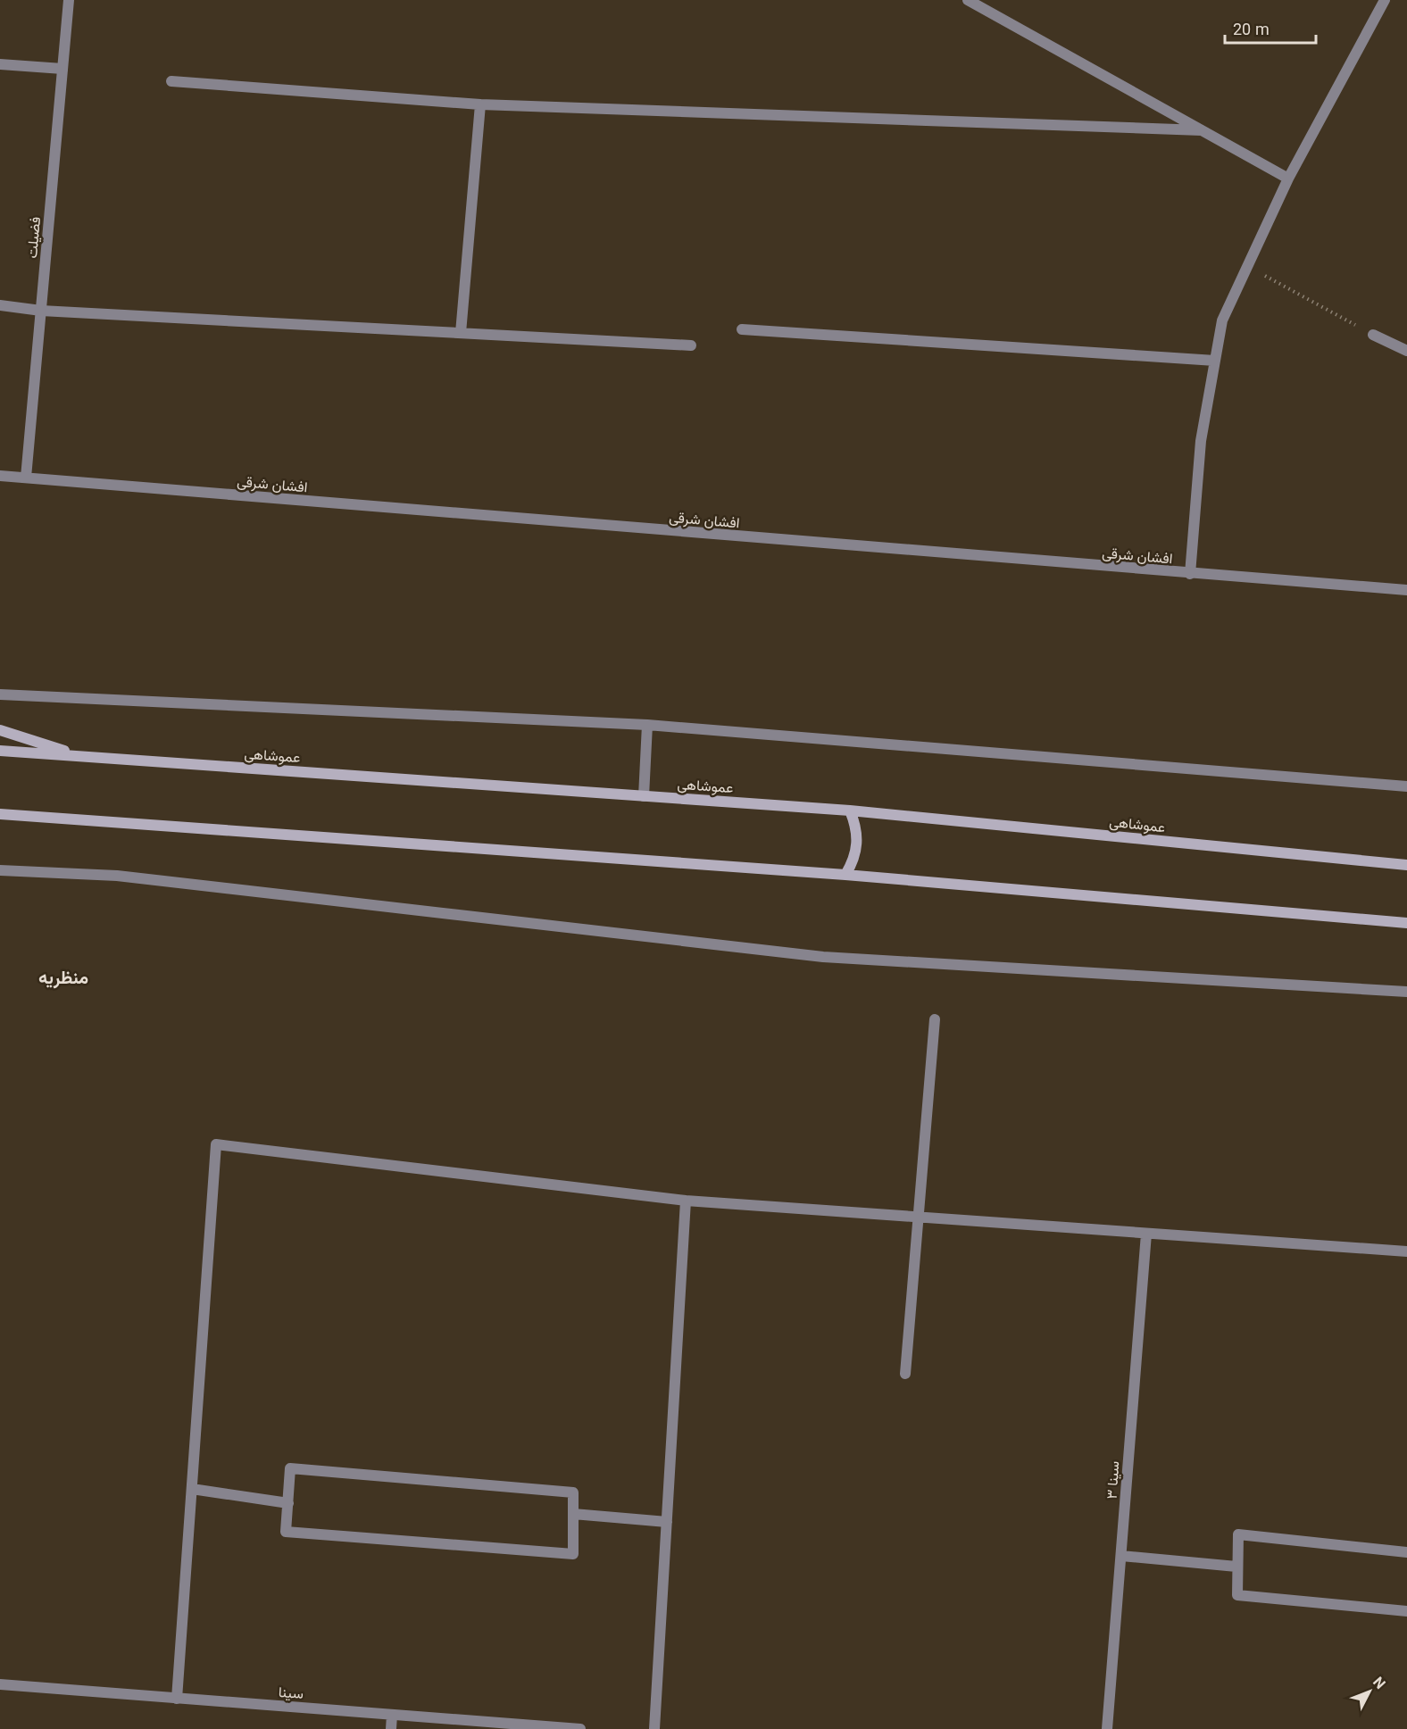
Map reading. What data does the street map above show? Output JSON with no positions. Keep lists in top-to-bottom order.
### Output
{
  "streets": {
    "main road": ["عموشاهی"],
    "street": [
      "فضیلت",
      "افشان شرقی",
      "سینا ۳",
      "سینا"
    ]
  },
  "crossings": [
    ["فضیلت", "افشان شرقی"]
  ],
  "districts": ["منظریه"],
  "scale_bar": "20 m",
  "north": "top right"
}
